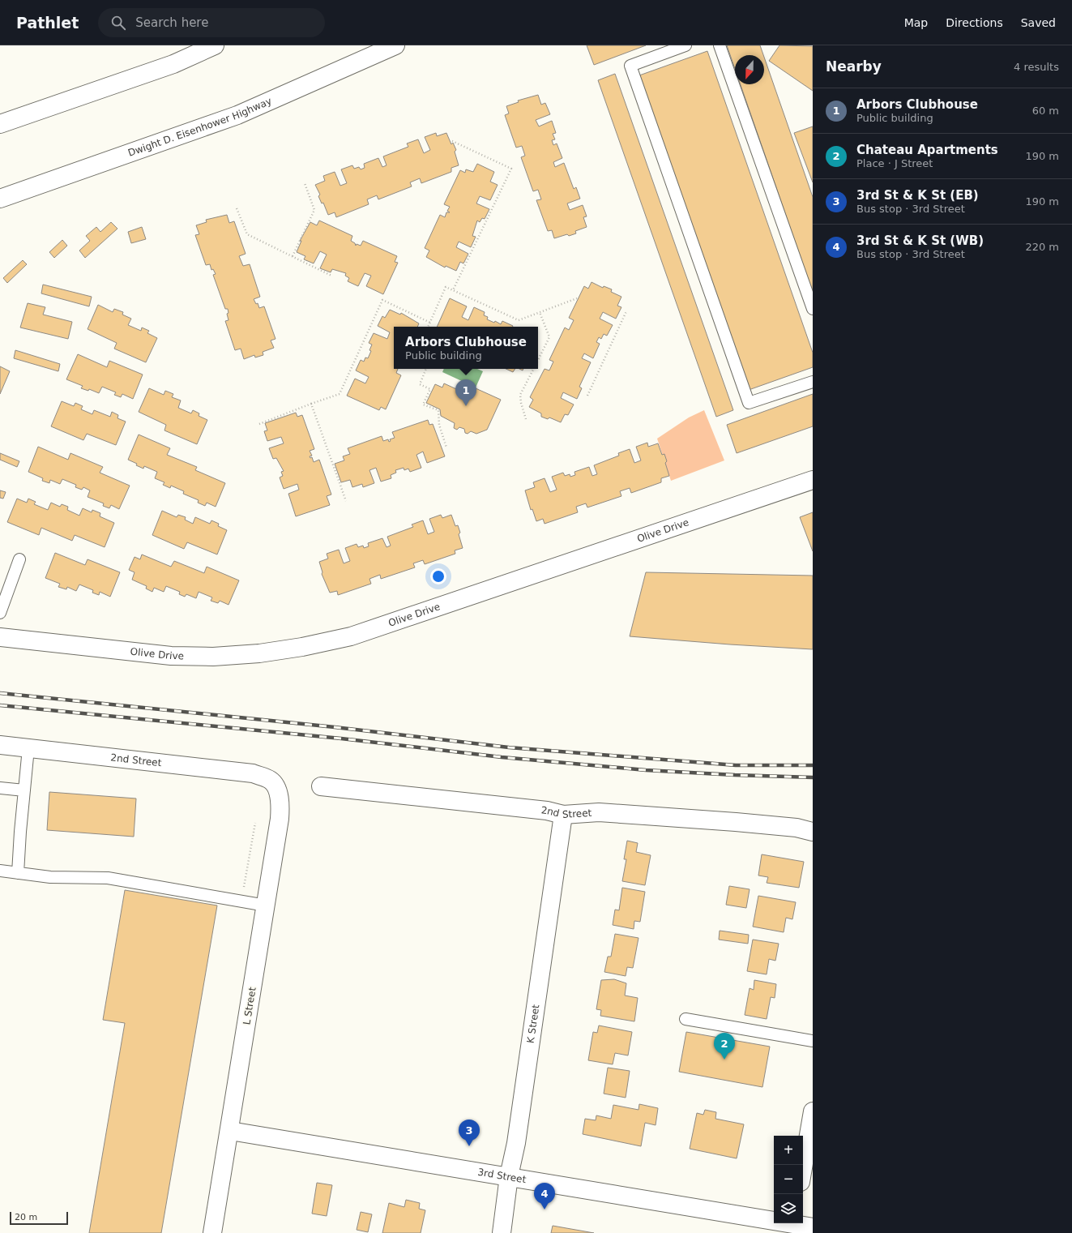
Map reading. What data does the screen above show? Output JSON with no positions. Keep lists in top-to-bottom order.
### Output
{
  "streets": {
    "main road": [
      "Dwight D. Eisenhower Highway",
      "Olive Drive",
      "2nd Street",
      "L Street",
      "K Street",
      "3rd Street"
    ]
  },
  "crossings": [
    ["2nd Street", "L Street"],
    ["2nd Street", "K Street"],
    ["L Street", "3rd Street"],
    ["K Street", "3rd Street"]
  ],
  "scale_bar": "20 m",
  "north": "bottom",
  "page": {
    "header": "Pathlet",
    "search": "Search here",
    "nav": ["Map", "Directions", "Saved"],
    "heading": ["Nearby", "4 results"],
    "list": [
      {
        "mark": "1",
        "name": "Arbors Clubhouse",
        "note": "Public building",
        "value": "60 m"
      },
      {
        "mark": "2",
        "name": "Chateau Apartments",
        "note": "Place · J Street",
        "value": "190 m"
      },
      {
        "mark": "3",
        "name": "3rd St & K St (EB)",
        "note": "Bus stop · 3rd Street",
        "value": "190 m"
      },
      {
        "mark": "4",
        "name": "3rd St & K St (WB)",
        "note": "Bus stop · 3rd Street",
        "value": "220 m"
      }
    ],
    "popup": ["Arbors Clubhouse", "Public building"],
    "pins": [
      "1",
      "2",
      "3",
      "4"
    ],
    "map_buttons": ["+", "−"],
    "scale": "20 m"
  }
}
